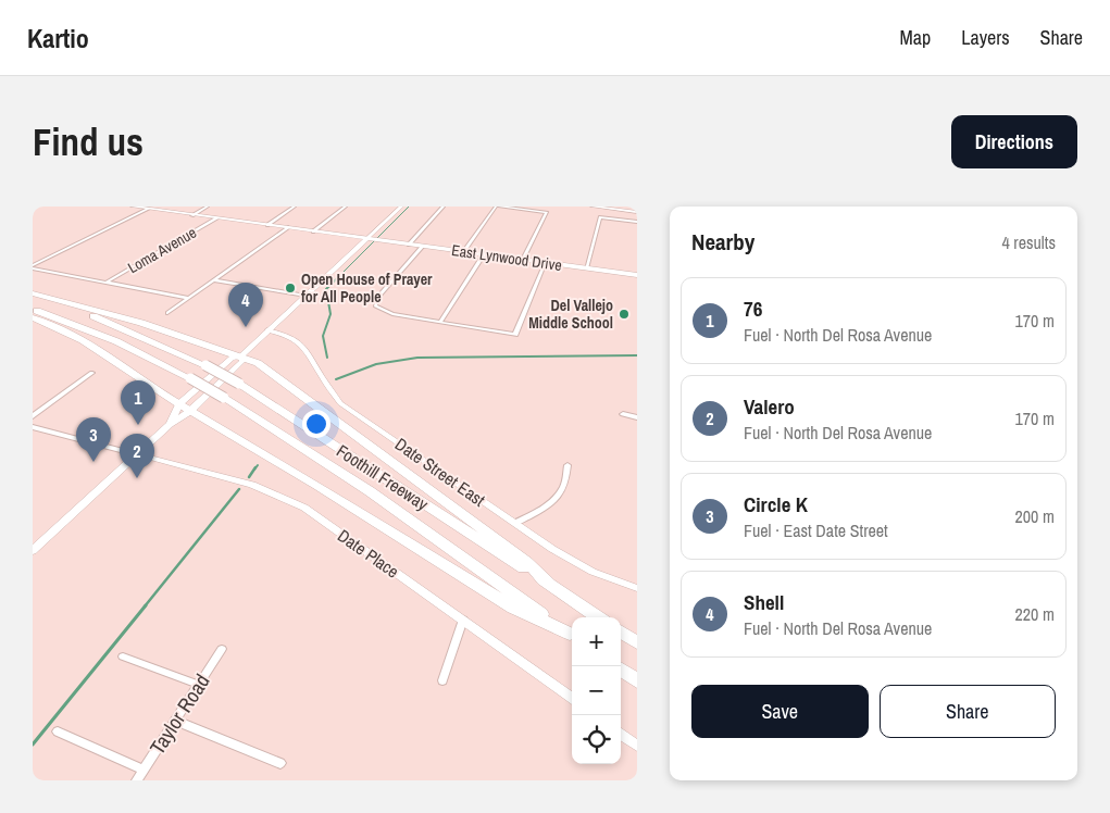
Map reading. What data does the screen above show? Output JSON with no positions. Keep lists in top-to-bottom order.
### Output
{
  "streets": {
    "highway": ["Foothill Freeway"],
    "main road": ["East Lynwood Drive"],
    "street": [
      "Loma Avenue",
      "Date Street East",
      "Date Place",
      "Taylor Road"
    ]
  },
  "crossings": [
    ["Loma Avenue", "East Lynwood Drive"]
  ],
  "places": ["Open House of Prayer for All People", "Del Vallejo Middle School"],
  "page": {
    "header": "Kartio",
    "nav": ["Map", "Layers", "Share"],
    "buttons": [
      "Directions",
      ["Save", "Share"]
    ],
    "title": "Find us",
    "heading": ["Nearby", "4 results"],
    "list": [
      {
        "mark": "1",
        "name": "76",
        "note": "Fuel · North Del Rosa Avenue",
        "value": "170 m"
      },
      {
        "mark": "2",
        "name": "Valero",
        "note": "Fuel · North Del Rosa Avenue",
        "value": "170 m"
      },
      {
        "mark": "3",
        "name": "Circle K",
        "note": "Fuel · East Date Street",
        "value": "200 m"
      },
      {
        "mark": "4",
        "name": "Shell",
        "note": "Fuel · North Del Rosa Avenue",
        "value": "220 m"
      }
    ],
    "pins": [
      "4",
      "1",
      "3",
      "2"
    ],
    "map_buttons": ["+", "−"]
  }
}
